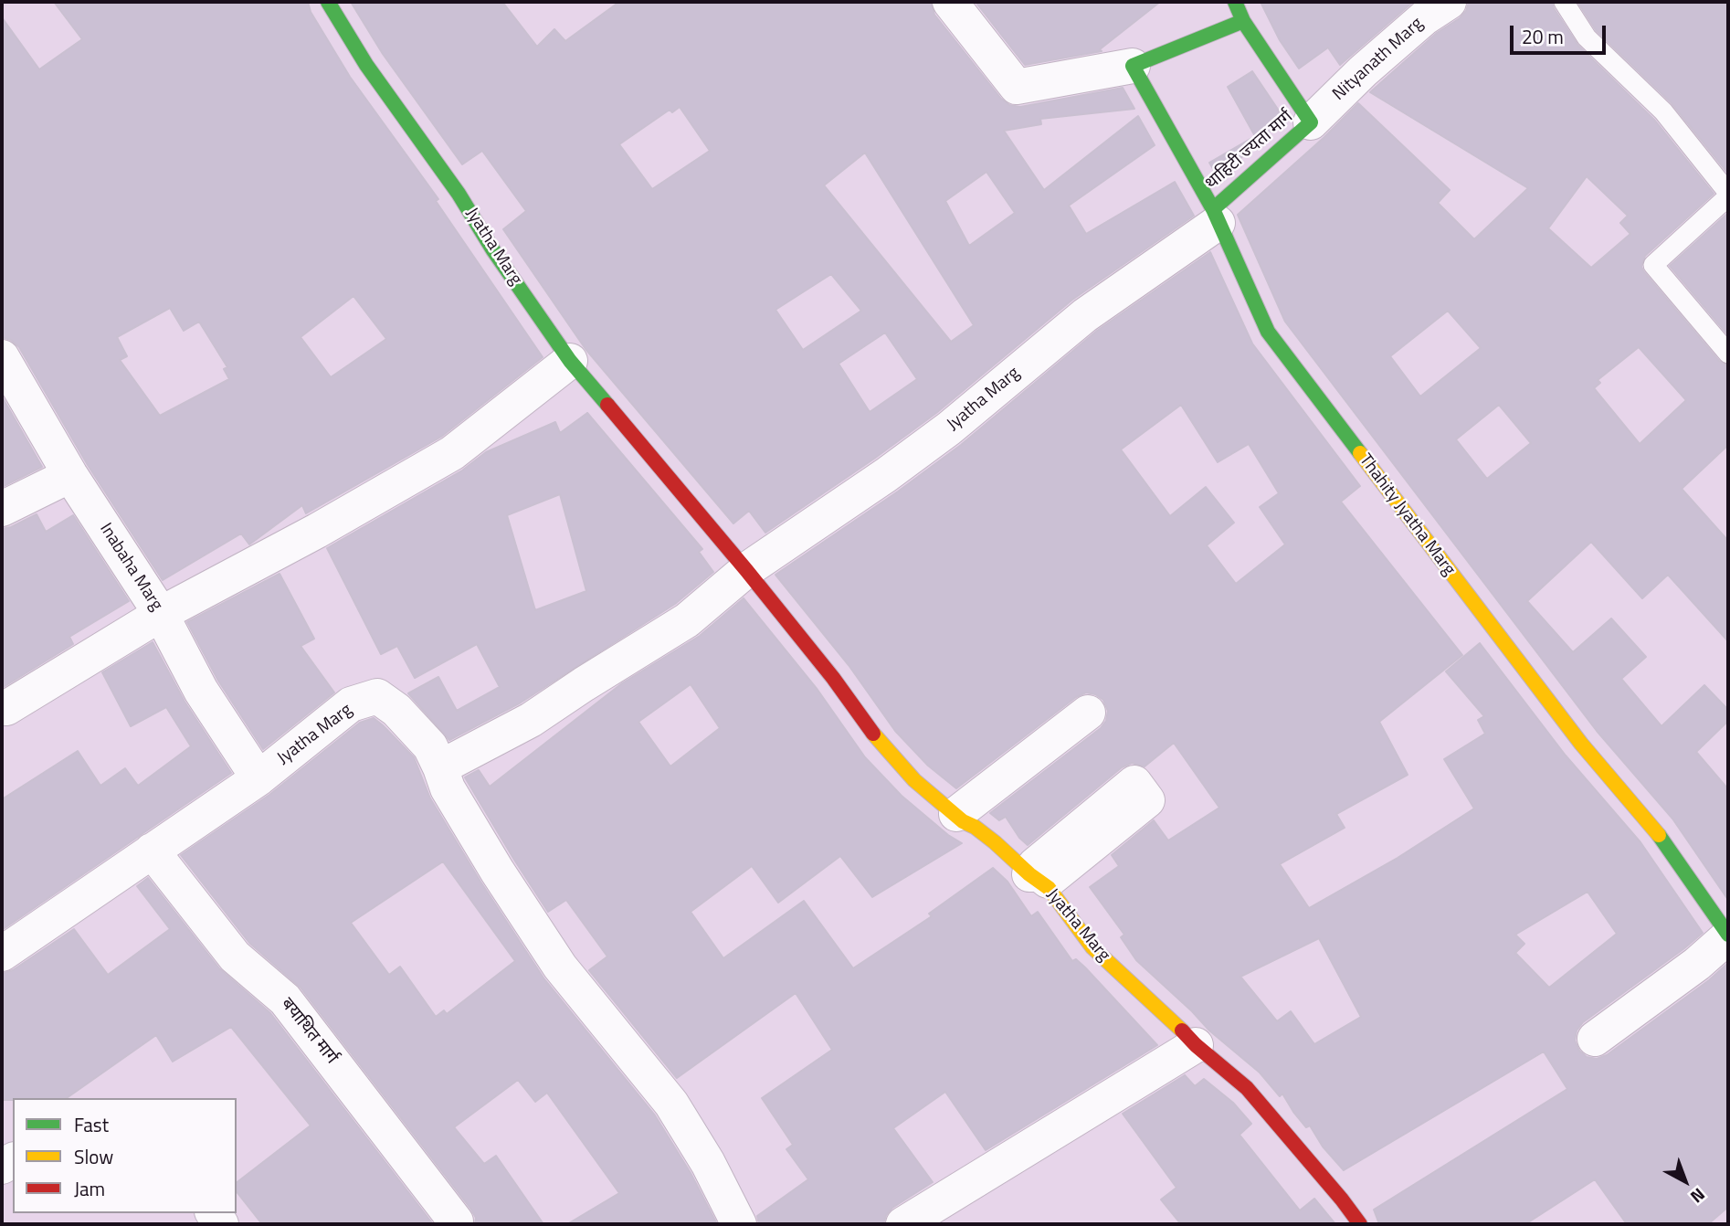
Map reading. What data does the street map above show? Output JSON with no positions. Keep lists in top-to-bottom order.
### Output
{
  "streets": {
    "street": [
      "Nityanath Marg",
      "थाहिटी ज्यता मार्ग",
      "Jyatha Marg",
      "Thahity Jyatha Marg",
      "Inabaha Marg",
      "बयाथित मार्ग"
    ]
  },
  "crossings": [
    ["Nityanath Marg", "थाहिटी ज्यता मार्ग"],
    ["थाहिटी ज्यता मार्ग", "Jyatha Marg"],
    ["थाहिटी ज्यता मार्ग", "Thahity Jyatha Marg"],
    ["Jyatha Marg", "Thahity Jyatha Marg"],
    ["Jyatha Marg", "Inabaha Marg"],
    ["Jyatha Marg", "बयाथित मार्ग"]
  ],
  "legend": ["Fast", "Slow", "Jam"],
  "scale_bar": "20 m",
  "north": "bottom right"
}
